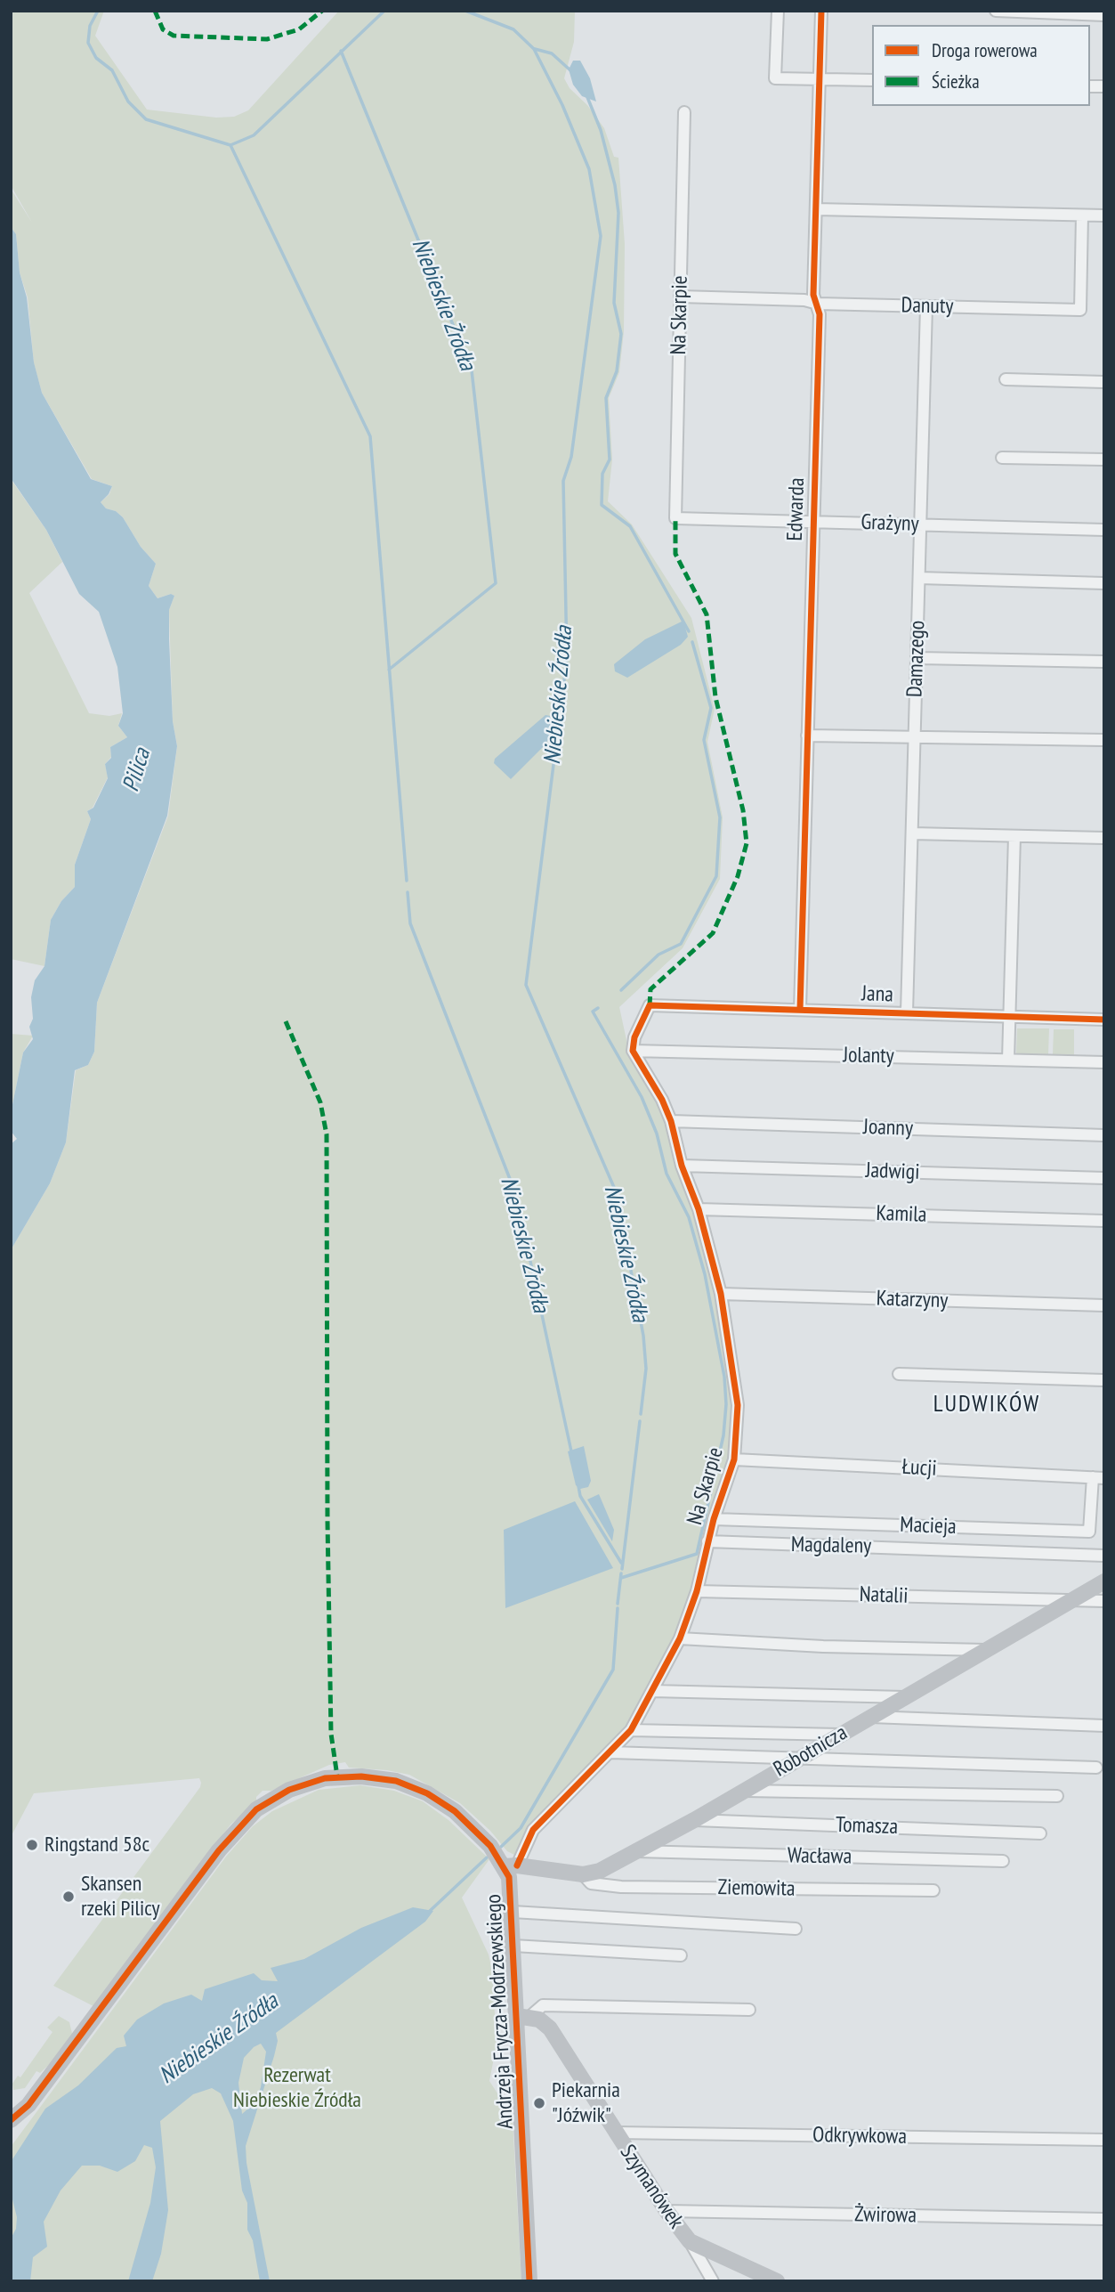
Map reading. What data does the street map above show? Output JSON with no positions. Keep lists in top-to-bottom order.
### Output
{
  "streets": {
    "street": [
      "Danuty",
      "Na Skarpie",
      "Edwarda",
      "Grażyny",
      "Damazego",
      "Jana",
      "Jolanty",
      "Joanny",
      "Jadwigi",
      "Kamila",
      "Katarzyny",
      "Łucji",
      "Macieja",
      "Magdaleny",
      "Natalii",
      "Robotnicza",
      "Tomasza",
      "Wacława",
      "Ziemowita",
      "Andrzeja Frycza-Modrzewskiego",
      "Odkrywkowa",
      "Szymanówek",
      "Żwirowa"
    ]
  },
  "crossings": [
    ["Danuty", "Na Skarpie"],
    ["Danuty", "Edwarda"],
    ["Danuty", "Damazego"],
    ["Na Skarpie", "Grażyny"],
    ["Na Skarpie", "Jana"],
    ["Na Skarpie", "Jolanty"],
    ["Na Skarpie", "Joanny"],
    ["Na Skarpie", "Jadwigi"],
    ["Na Skarpie", "Kamila"],
    ["Na Skarpie", "Katarzyny"],
    ["Na Skarpie", "Łucji"],
    ["Na Skarpie", "Macieja"],
    ["Na Skarpie", "Magdaleny"],
    ["Na Skarpie", "Natalii"],
    ["Na Skarpie", "Robotnicza"],
    ["Na Skarpie", "Andrzeja Frycza-Modrzewskiego"],
    ["Edwarda", "Grażyny"],
    ["Edwarda", "Jana"],
    ["Grażyny", "Damazego"],
    ["Damazego", "Jana"],
    ["Jana", "Jolanty"],
    ["Łucji", "Macieja"],
    ["Natalii", "Robotnicza"],
    ["Robotnicza", "Tomasza"],
    ["Robotnicza", "Wacława"],
    ["Robotnicza", "Ziemowita"],
    ["Robotnicza", "Andrzeja Frycza-Modrzewskiego"],
    ["Andrzeja Frycza-Modrzewskiego", "Szymanówek"],
    ["Odkrywkowa", "Szymanówek"],
    ["Szymanówek", "Żwirowa"]
  ],
  "districts": ["LUDWIKÓW"],
  "water": ["Niebieskie Żródła", "Niebieskie Źródła", "Pilica"],
  "parks": ["Rezerwat Niebieskie Źródła"],
  "places": ["Ringstand 58c", "Skansen rzeki Pilicy", "Piekarnia \"Jóźwik\""],
  "legend": ["Droga rowerowa", "Ścieżka"]
}
